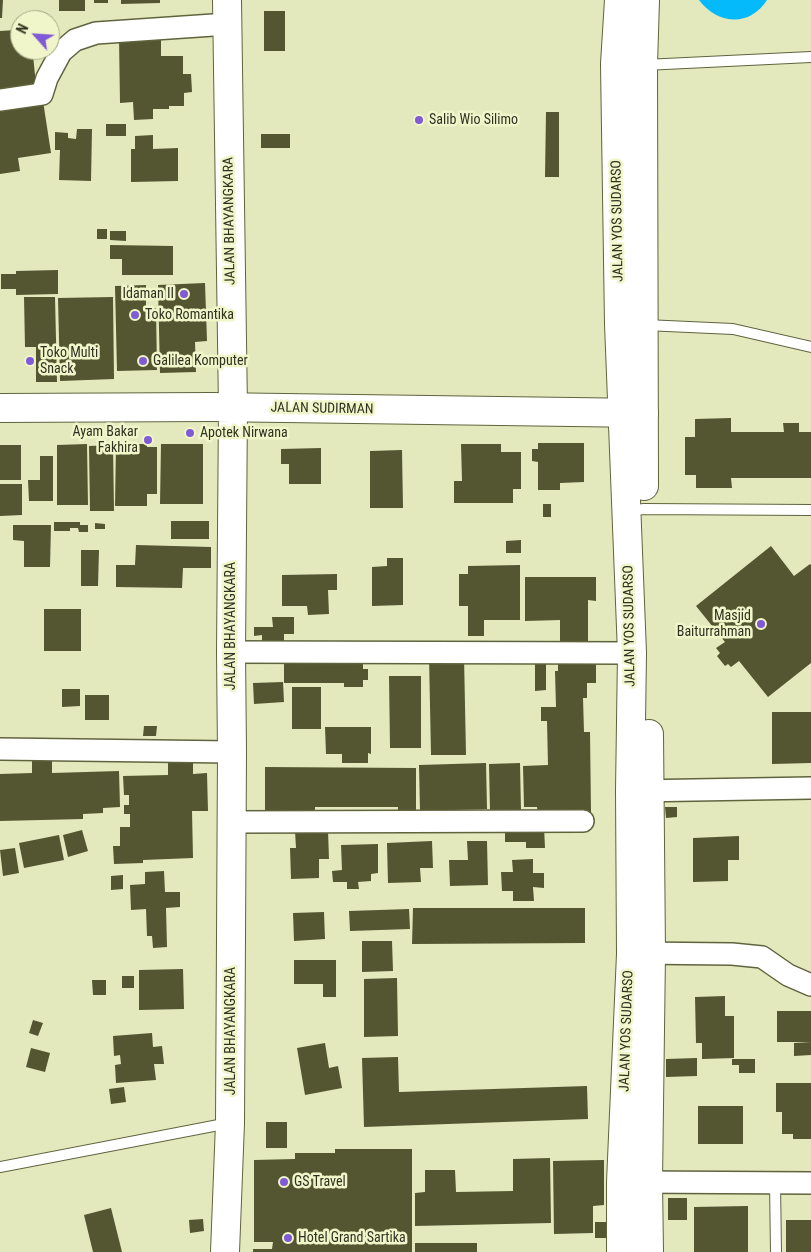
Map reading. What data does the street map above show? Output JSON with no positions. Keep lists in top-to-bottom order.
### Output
{
  "streets": {
    "main road": ["JALAN BHAYANGKARA", "JALAN YOS SUDARSO", "JALAN SUDIRMAN"]
  },
  "crossings": [
    ["JALAN BHAYANGKARA", "JALAN SUDIRMAN"],
    ["JALAN YOS SUDARSO", "JALAN SUDIRMAN"]
  ],
  "places": [
    "Salib Wio Silimo",
    "Idaman II",
    "Toko Romantika",
    "Toko Multi Snack",
    "Galilea Komputer",
    "Apotek Nirwana",
    "Ayam Bakar Fakhira",
    "Masjid Baiturrahman",
    "GS Travel",
    "Hotel Grand Sartika"
  ],
  "north": "top left"
}
